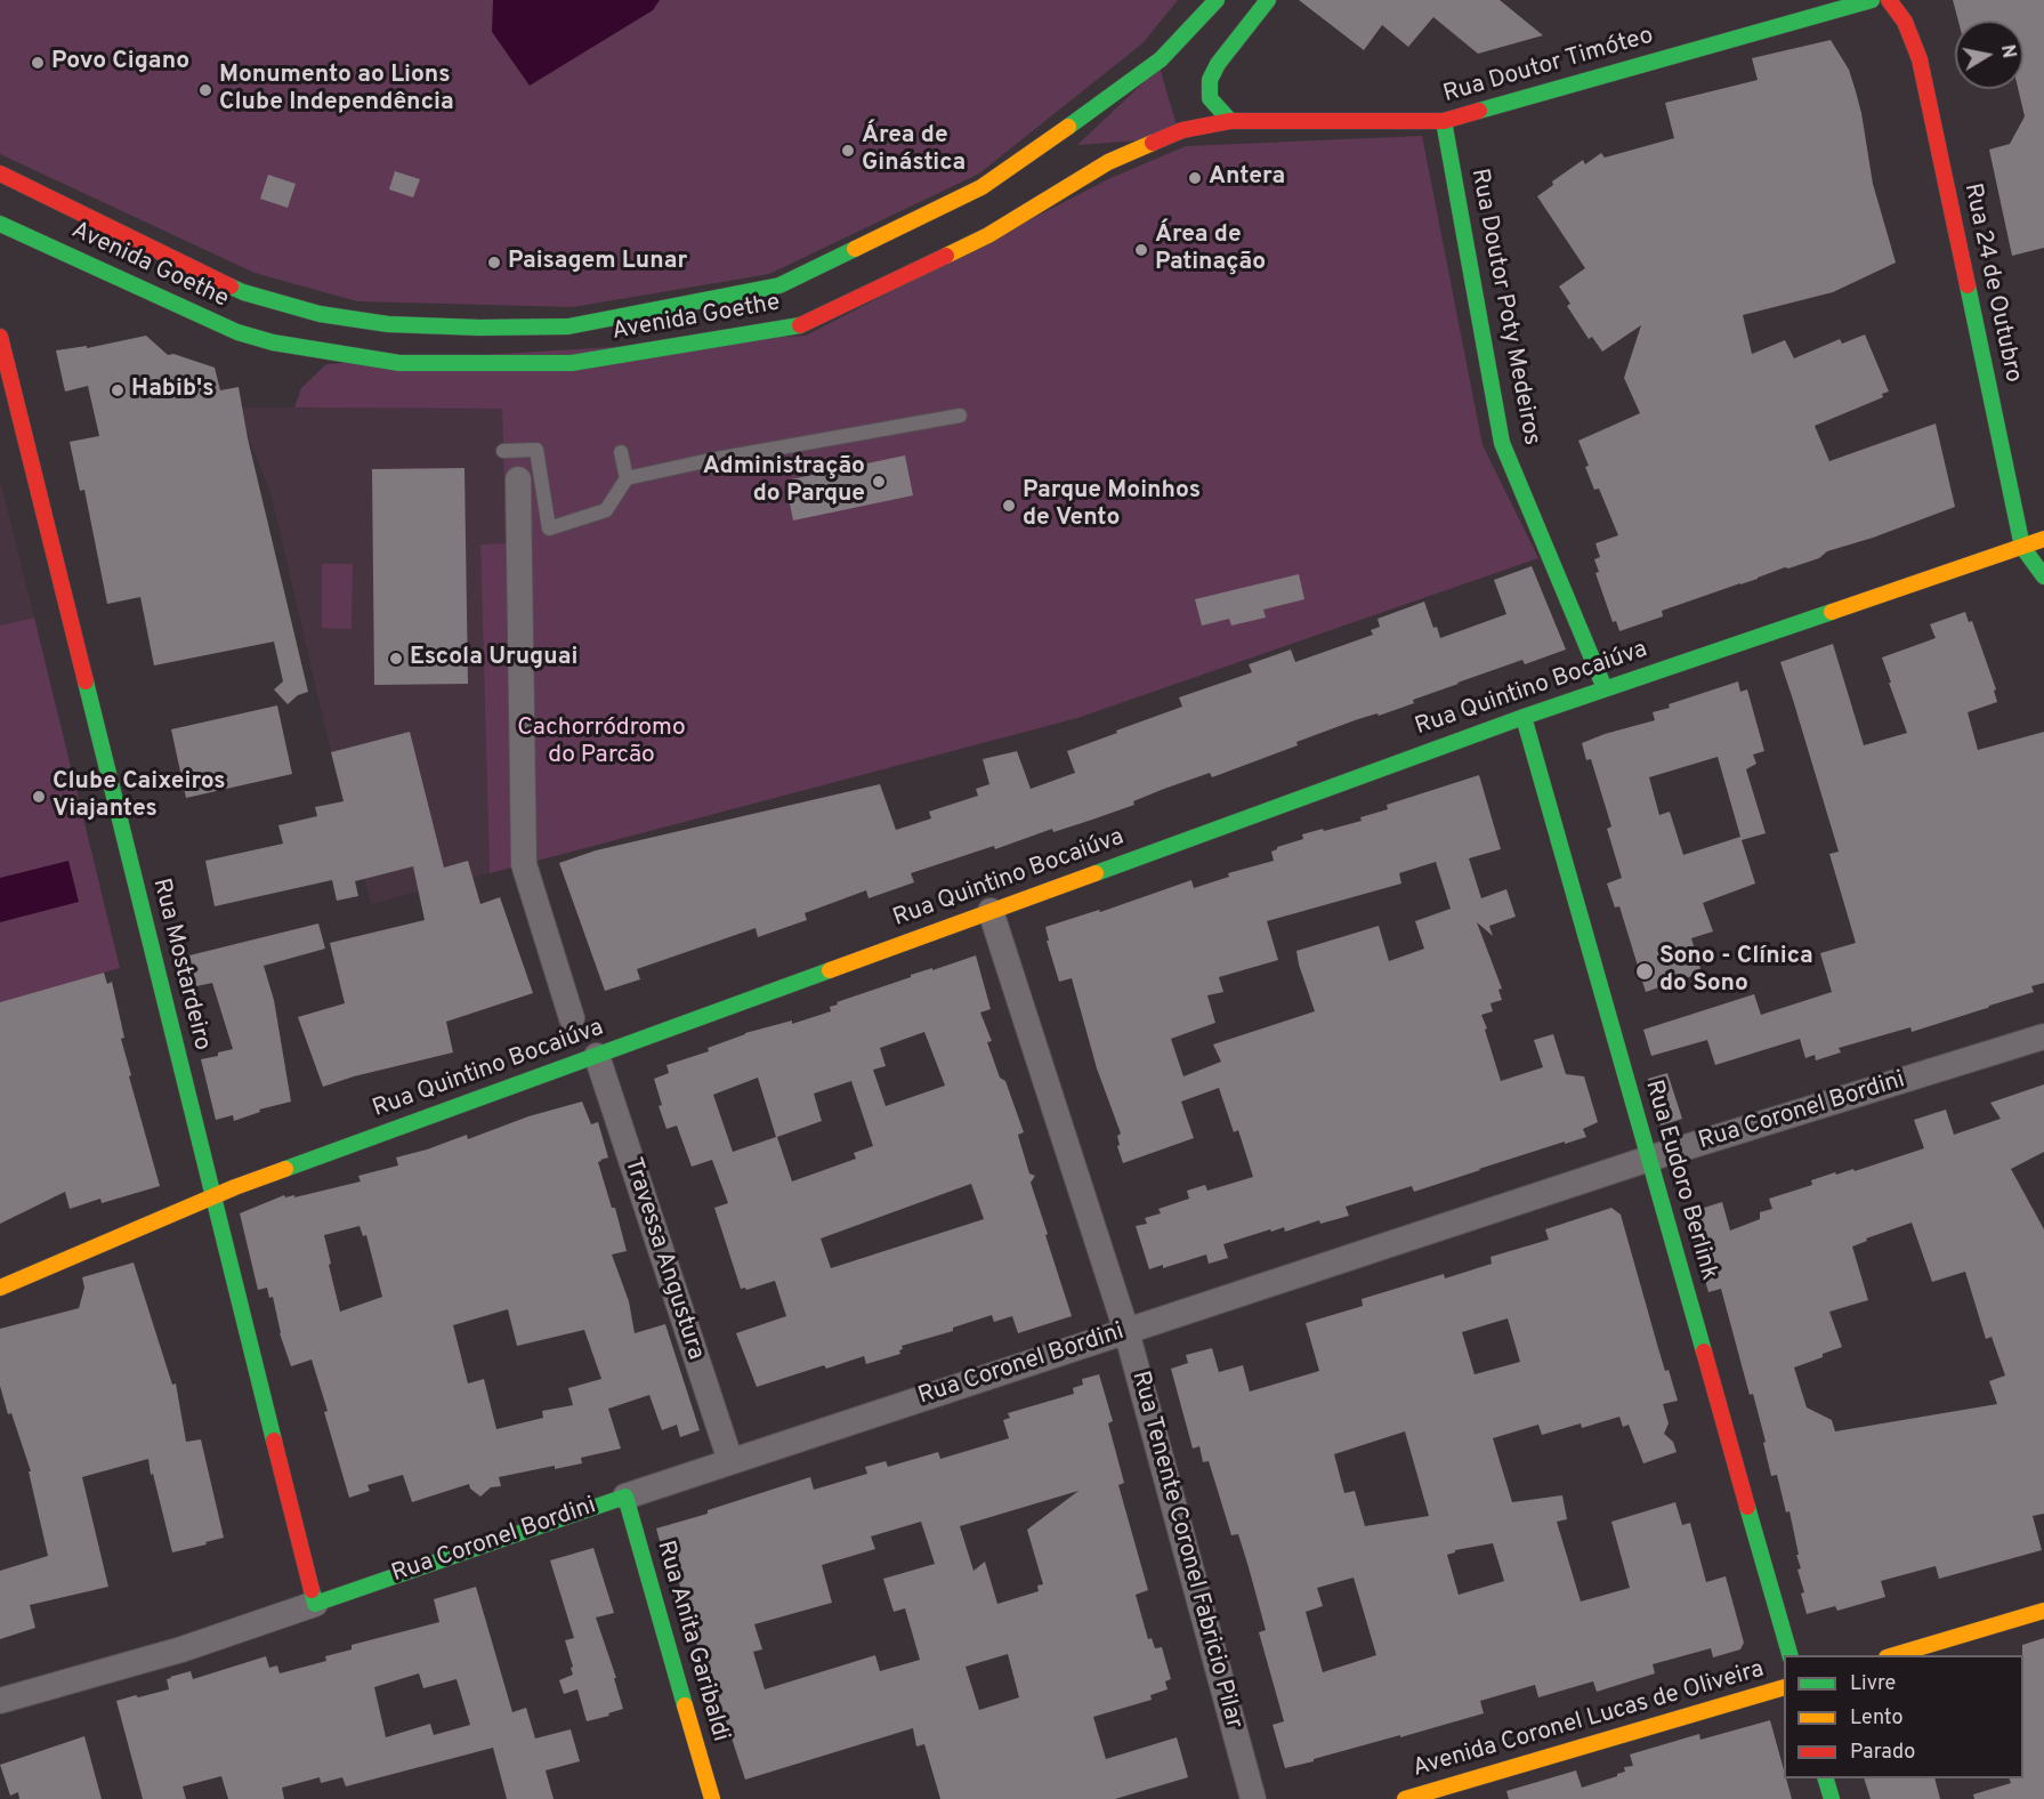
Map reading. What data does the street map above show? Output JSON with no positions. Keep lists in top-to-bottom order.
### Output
{
  "streets": {
    "main road": [
      "Rua Doutor Timóteo",
      "Avenida Goethe",
      "Rua 24 de Outubro",
      "Rua Doutor Poty Medeiros",
      "Rua Quintino Bocaiúva",
      "Rua Mostardeiro",
      "Rua Coronel Bordini",
      "Rua Eudoro Berlink",
      "Rua Anita Garibaldi",
      "Avenida Coronel Lucas de Oliveira"
    ],
    "street": ["Travessa Angustura", "Rua Tenente Coronel Fabricio Pilar"]
  },
  "crossings": [
    ["Rua Doutor Timóteo", "Avenida Goethe"],
    ["Rua Doutor Timóteo", "Rua Doutor Poty Medeiros"],
    ["Rua 24 de Outubro", "Rua Quintino Bocaiúva"],
    ["Rua Doutor Poty Medeiros", "Rua Quintino Bocaiúva"],
    ["Rua Quintino Bocaiúva", "Rua Mostardeiro"],
    ["Rua Quintino Bocaiúva", "Rua Eudoro Berlink"],
    ["Rua Quintino Bocaiúva", "Travessa Angustura"],
    ["Rua Quintino Bocaiúva", "Rua Tenente Coronel Fabricio Pilar"],
    ["Rua Mostardeiro", "Rua Coronel Bordini"],
    ["Rua Coronel Bordini", "Rua Eudoro Berlink"],
    ["Rua Coronel Bordini", "Travessa Angustura"],
    ["Rua Coronel Bordini", "Rua Tenente Coronel Fabricio Pilar"],
    ["Rua Coronel Bordini", "Rua Anita Garibaldi"]
  ],
  "parks": ["Cachorródromo do Parcão"],
  "places": [
    "Povo Cigano",
    "Monumento ao Lions Clube Independência",
    "Área de Ginástica",
    "Antera",
    "Área de Patinação",
    "Paisagem Lunar",
    "Habib's",
    "Administração do Parque",
    "Parque Moinhos de Vento",
    "Escola Uruguai",
    "Clube Caixeiros Viajantes",
    "Sono - Clínica do Sono"
  ],
  "legend": ["Livre", "Lento", "Parado"],
  "north": "right"
}
